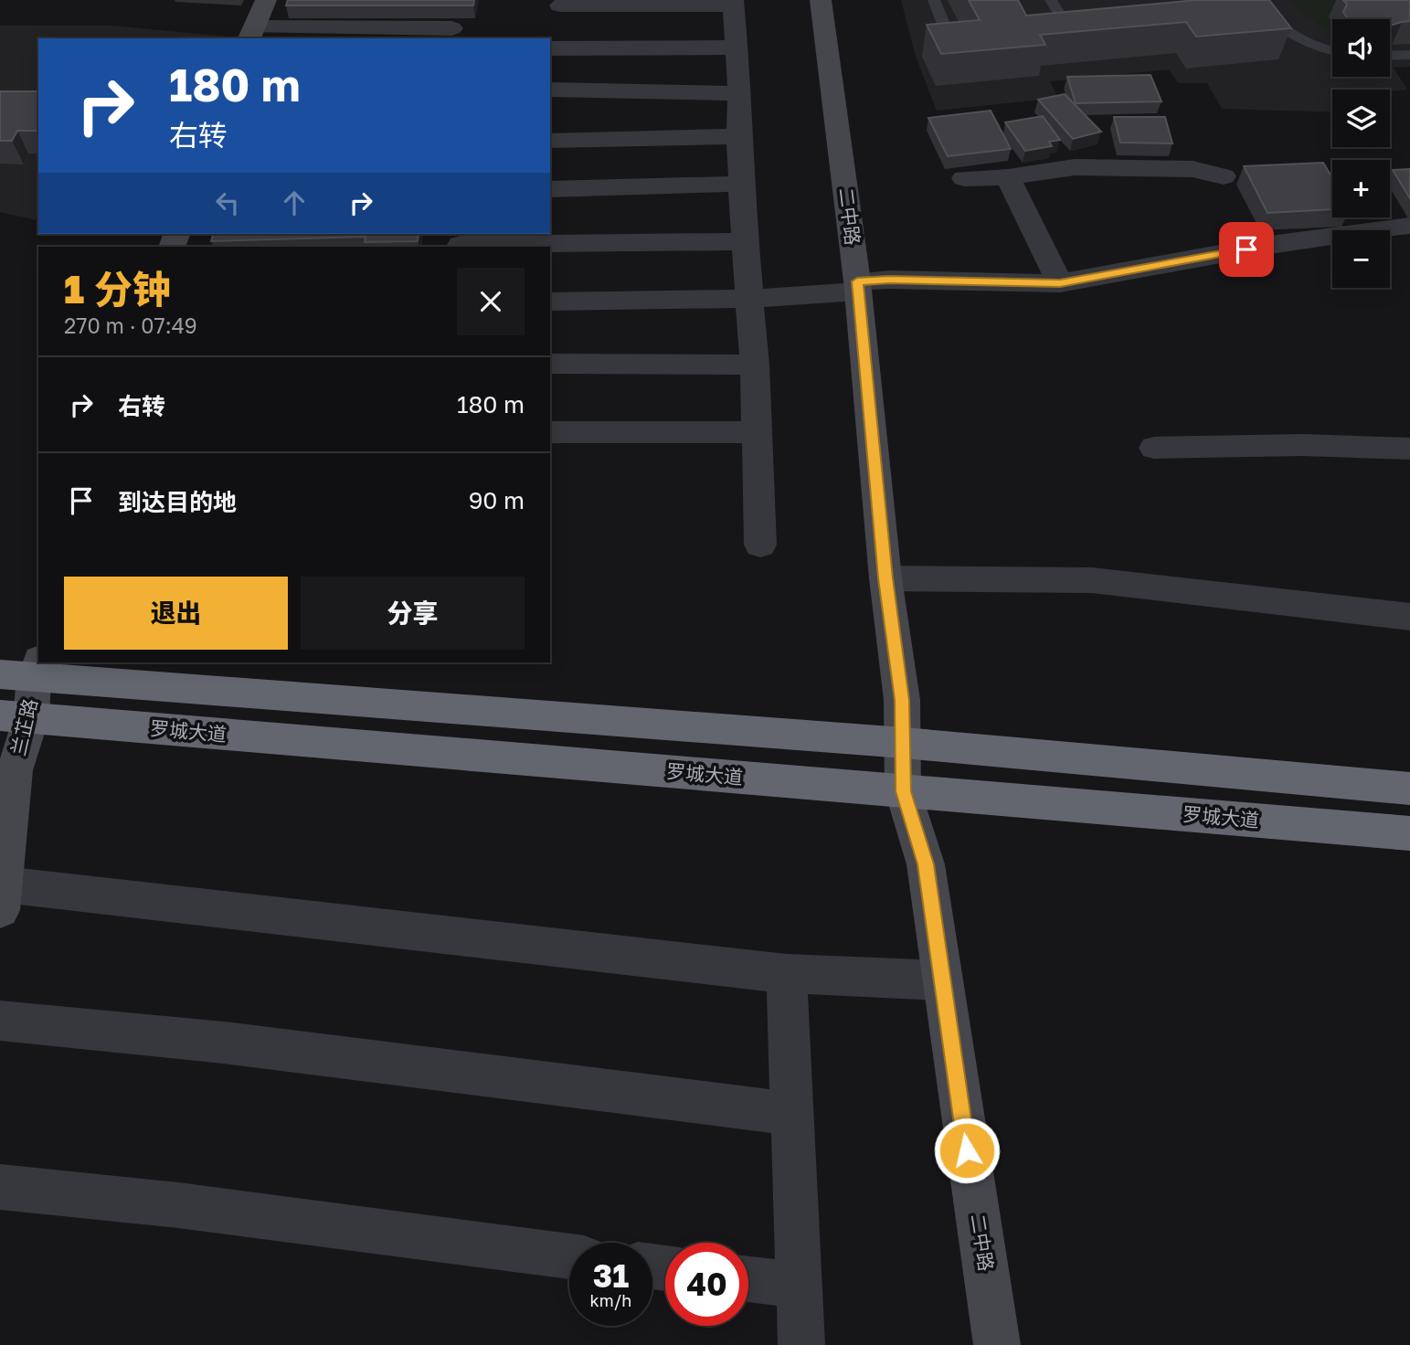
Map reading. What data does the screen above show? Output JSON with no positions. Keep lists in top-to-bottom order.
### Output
{
  "streets": {
    "highway": ["罗城大道"],
    "street": ["二中路", "兰芷路"]
  },
  "crossings": [
    ["二中路", "罗城大道"],
    ["兰芷路", "罗城大道"]
  ],
  "page": {
    "map_buttons": ["+", "−"],
    "turn": ["180 m", "右转"],
    "heading": ["1 分钟", "270 m · 07:49"],
    "list": [
      {
        "name": "右转",
        "value": "180 m"
      },
      {
        "name": "到达目的地",
        "value": "90 m"
      }
    ],
    "buttons": ["退出", "分享"],
    "speed": "31 km/h",
    "limit": "40"
  }
}
